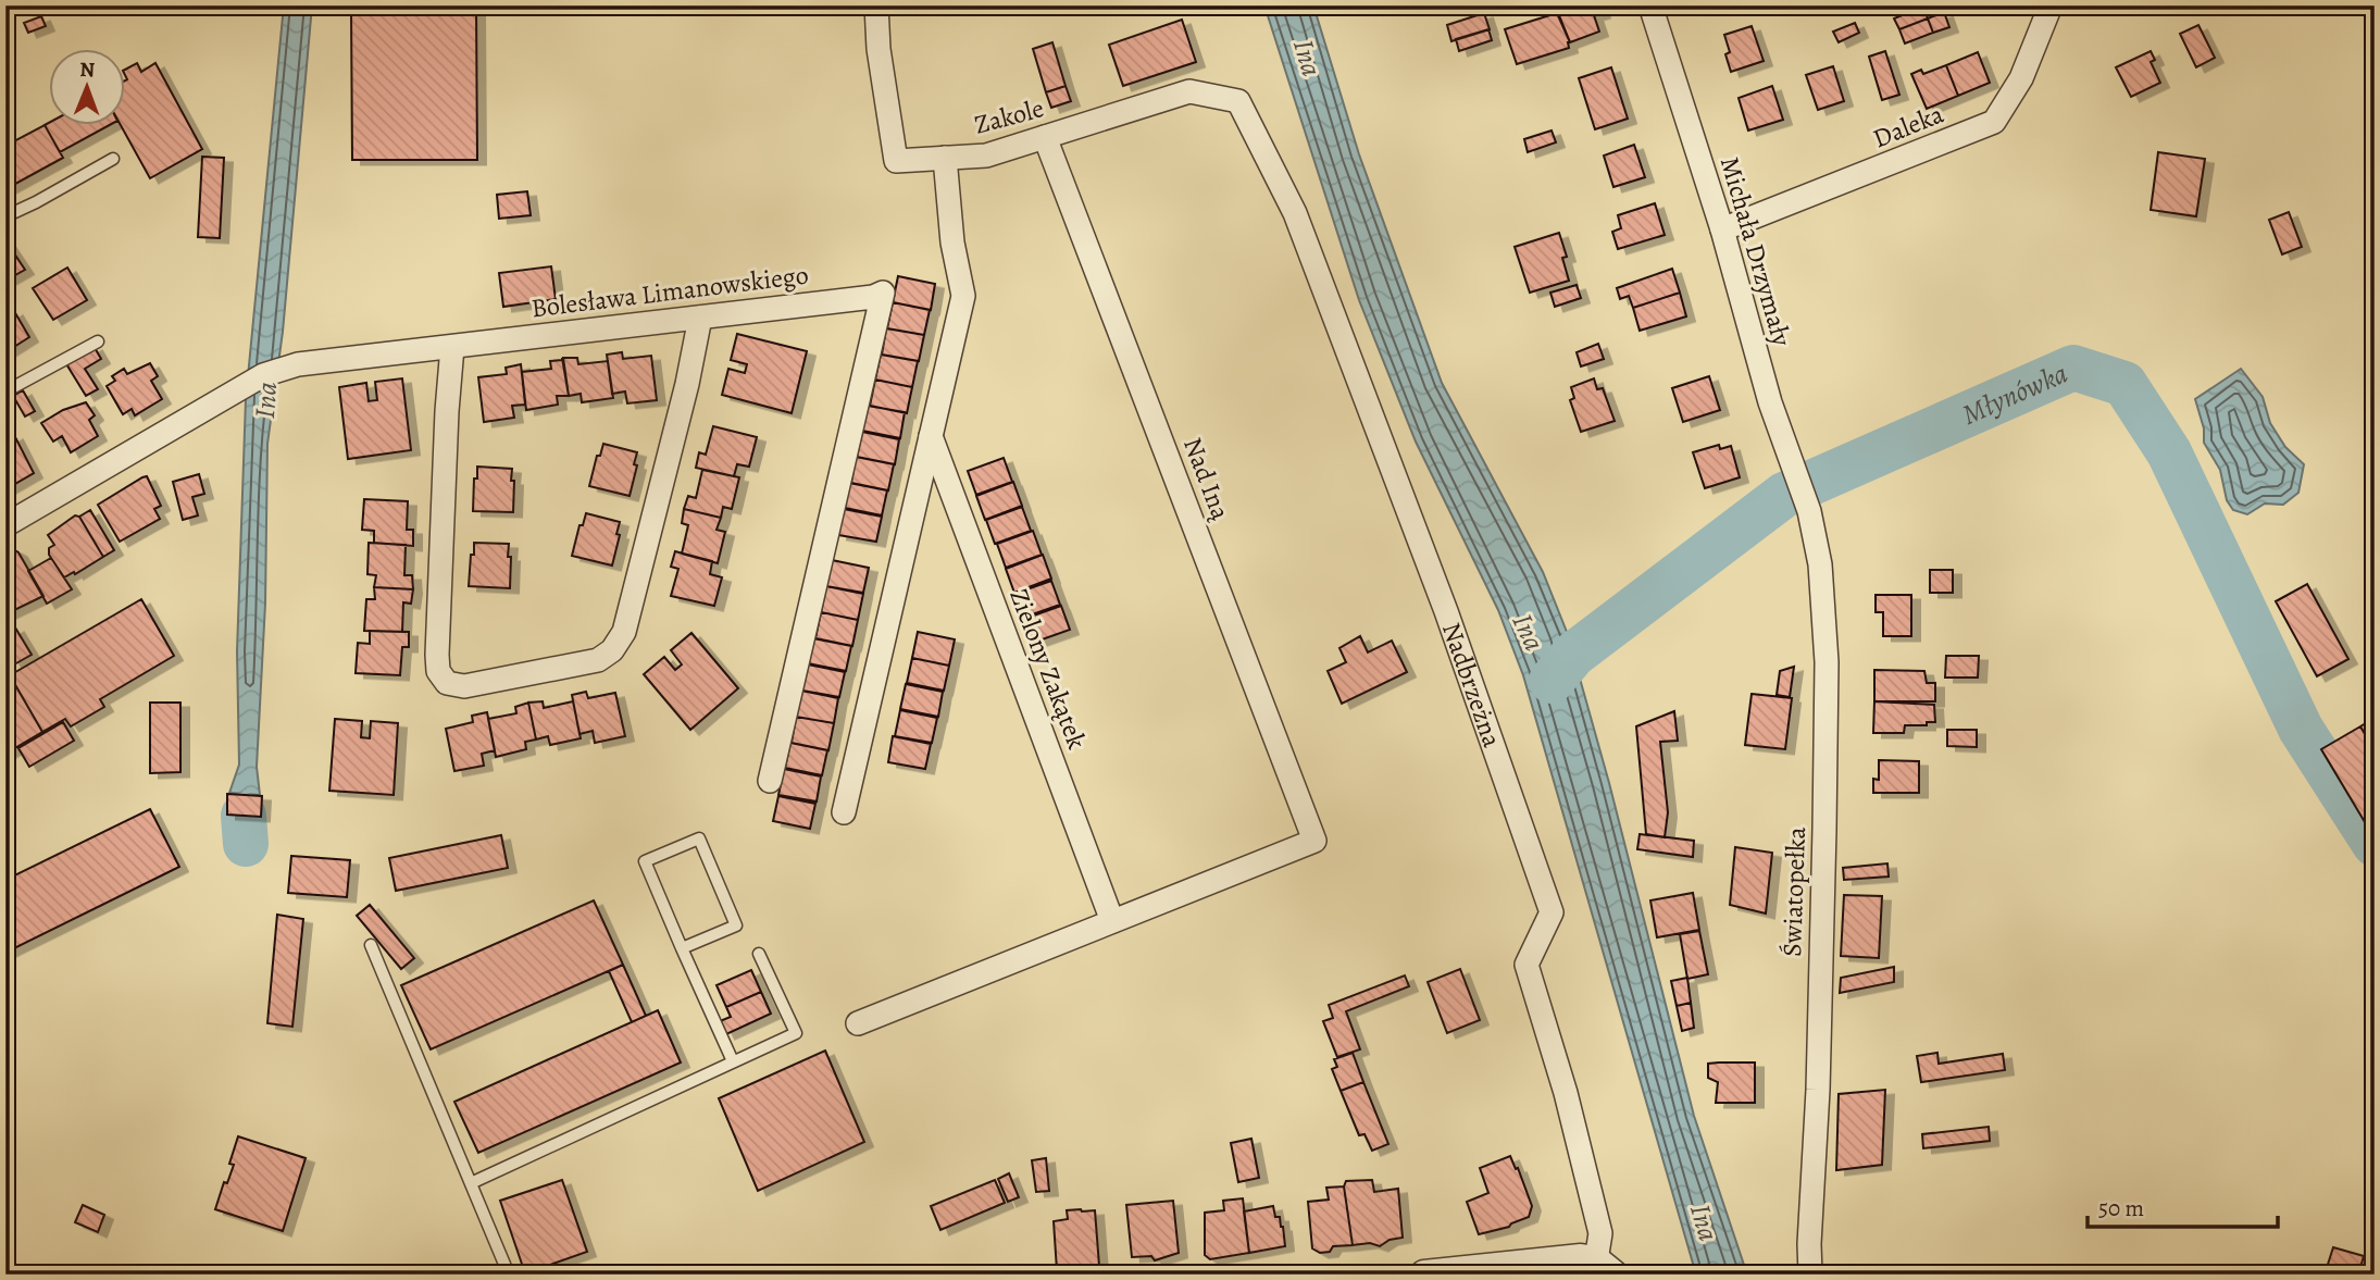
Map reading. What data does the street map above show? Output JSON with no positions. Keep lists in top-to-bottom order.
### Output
{
  "streets": {
    "street": [
      "Zakole",
      "Daleka",
      "Michała Drzymały",
      "Bolesława Limanowskiego",
      "Nad Iną",
      "Zielony Zakątek",
      "Nadbrzeżna",
      "Światopełka"
    ]
  },
  "crossings": [
    ["Zakole", "Nad Iną"],
    ["Zakole", "Nadbrzeżna"],
    ["Daleka", "Michała Drzymały"],
    ["Michała Drzymały", "Światopełka"],
    ["Nad Iną", "Zielony Zakątek"]
  ],
  "water": ["Ina", "Młynówka"],
  "scale_bar": "50 m",
  "north": "top"
}
